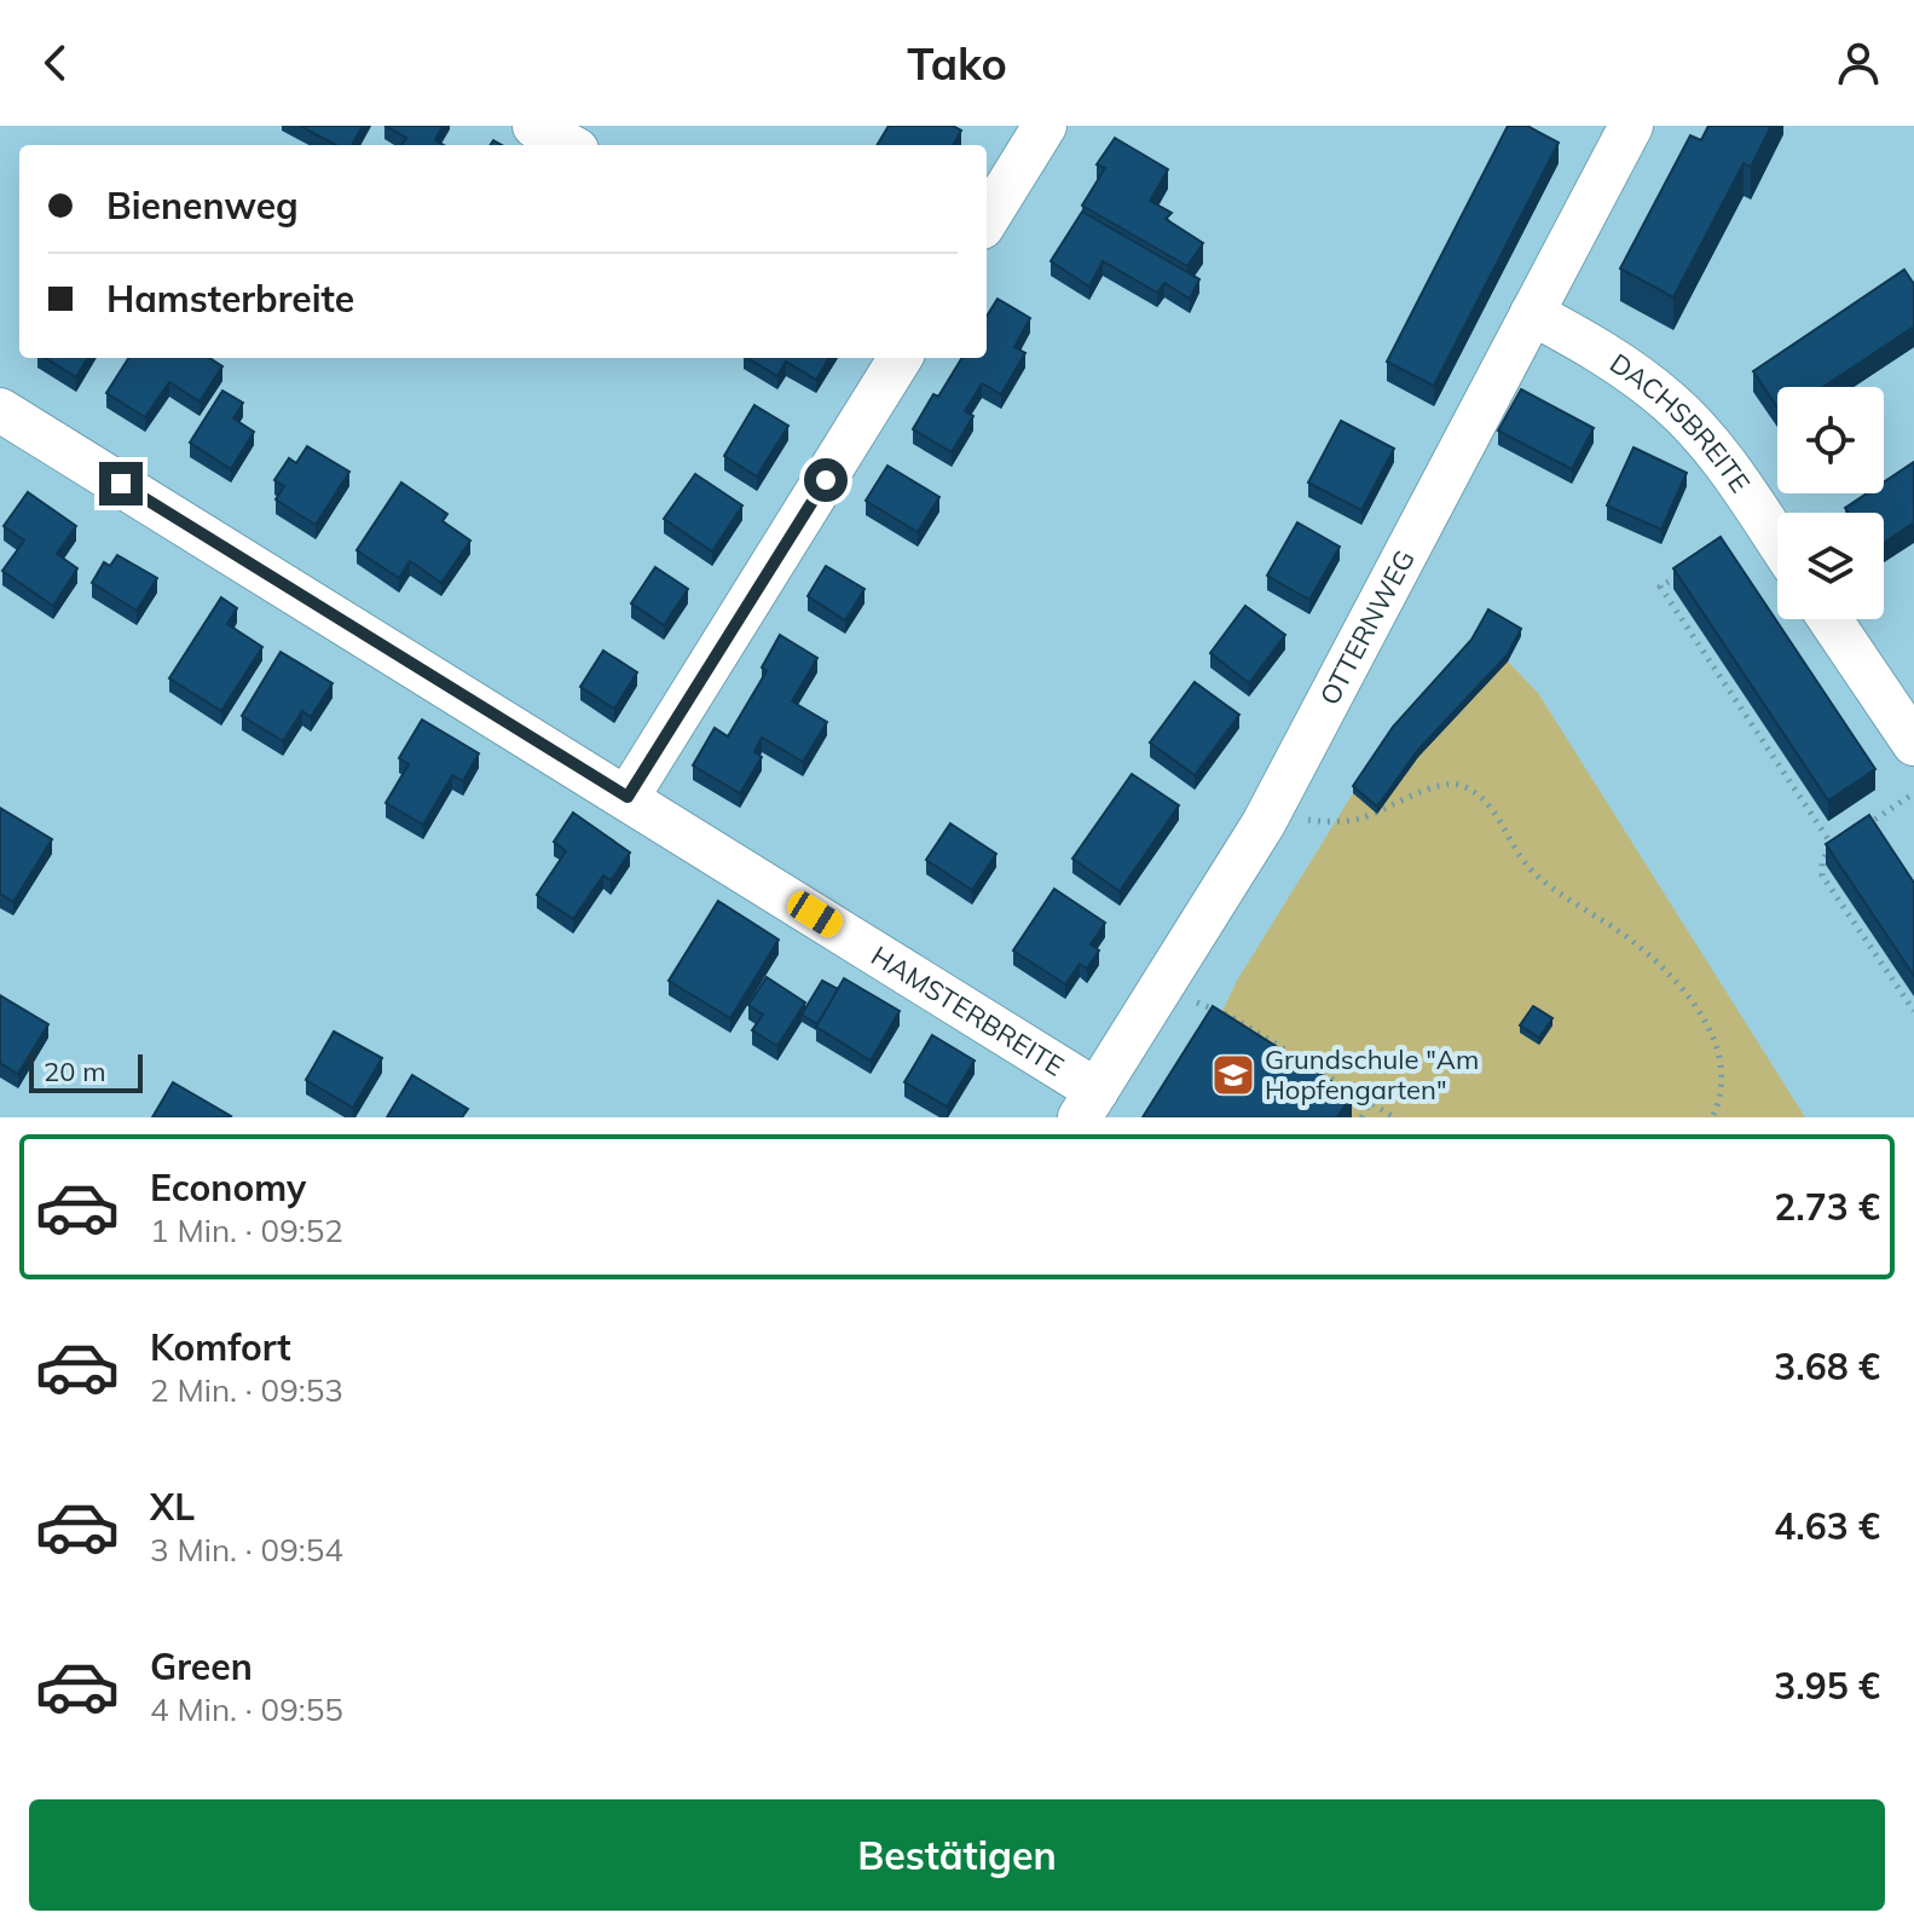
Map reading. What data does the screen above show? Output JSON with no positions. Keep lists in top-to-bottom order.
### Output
{
  "streets": {
    "street": ["DACHSBREITE", "OTTERNWEG", "HAMSTERBREITE"]
  },
  "crossings": [
    ["DACHSBREITE", "OTTERNWEG"],
    ["OTTERNWEG", "HAMSTERBREITE"]
  ],
  "places": {
    "school or university": ["Grundschule \"Am Hopfengarten\""]
  },
  "scale_bar": "20 m",
  "page": {
    "header": "Tako",
    "banner": ["Bienenweg", "Hamsterbreite"],
    "scale": "20 m",
    "list": [
      {
        "name": "Economy",
        "note": "1 Min. · 09:52",
        "value": "2.73 €"
      },
      {
        "name": "Komfort",
        "note": "2 Min. · 09:53",
        "value": "3.68 €"
      },
      {
        "name": "XL",
        "note": "3 Min. · 09:54",
        "value": "4.63 €"
      },
      {
        "name": "Green",
        "note": "4 Min. · 09:55",
        "value": "3.95 €"
      }
    ],
    "buttons": "Bestätigen"
  }
}
